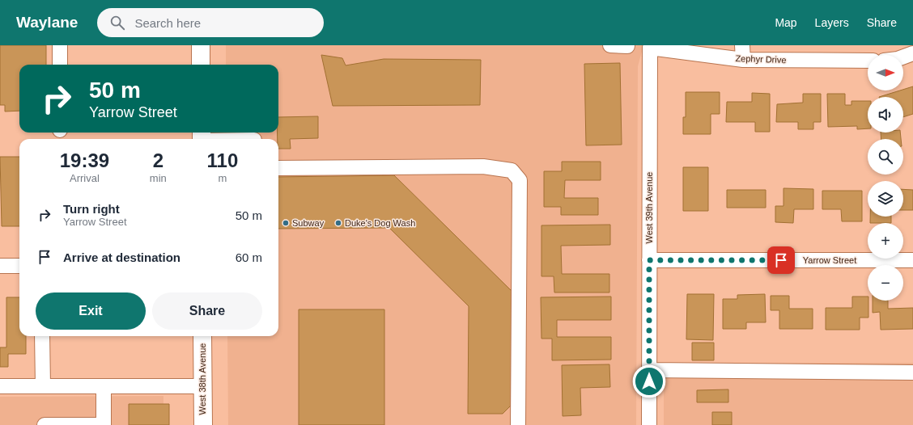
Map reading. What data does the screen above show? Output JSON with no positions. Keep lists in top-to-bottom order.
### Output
{
  "streets": {
    "main road": ["West 38th Avenue"],
    "street": ["Zephyr Drive", "West 39th Avenue", "Yarrow Street"]
  },
  "crossings": [
    ["Zephyr Drive", "West 39th Avenue"],
    ["West 39th Avenue", "Yarrow Street"]
  ],
  "places": ["Subway", "Duke's Dog Wash"],
  "north": "right",
  "page": {
    "header": "Waylane",
    "search": "Search here",
    "nav": ["Map", "Layers", "Share"],
    "map_buttons": ["+", "−"],
    "turn": ["50 m", "Yarrow Street"],
    "eta": [
      "19:39",
      "Arrival",
      "2",
      "min",
      "110",
      "m"
    ],
    "list": [
      {
        "name": "Turn right",
        "note": "Yarrow Street",
        "value": "50 m"
      },
      {
        "name": "Arrive at destination",
        "value": "60 m"
      }
    ],
    "buttons": ["Exit", "Share"]
  }
}
